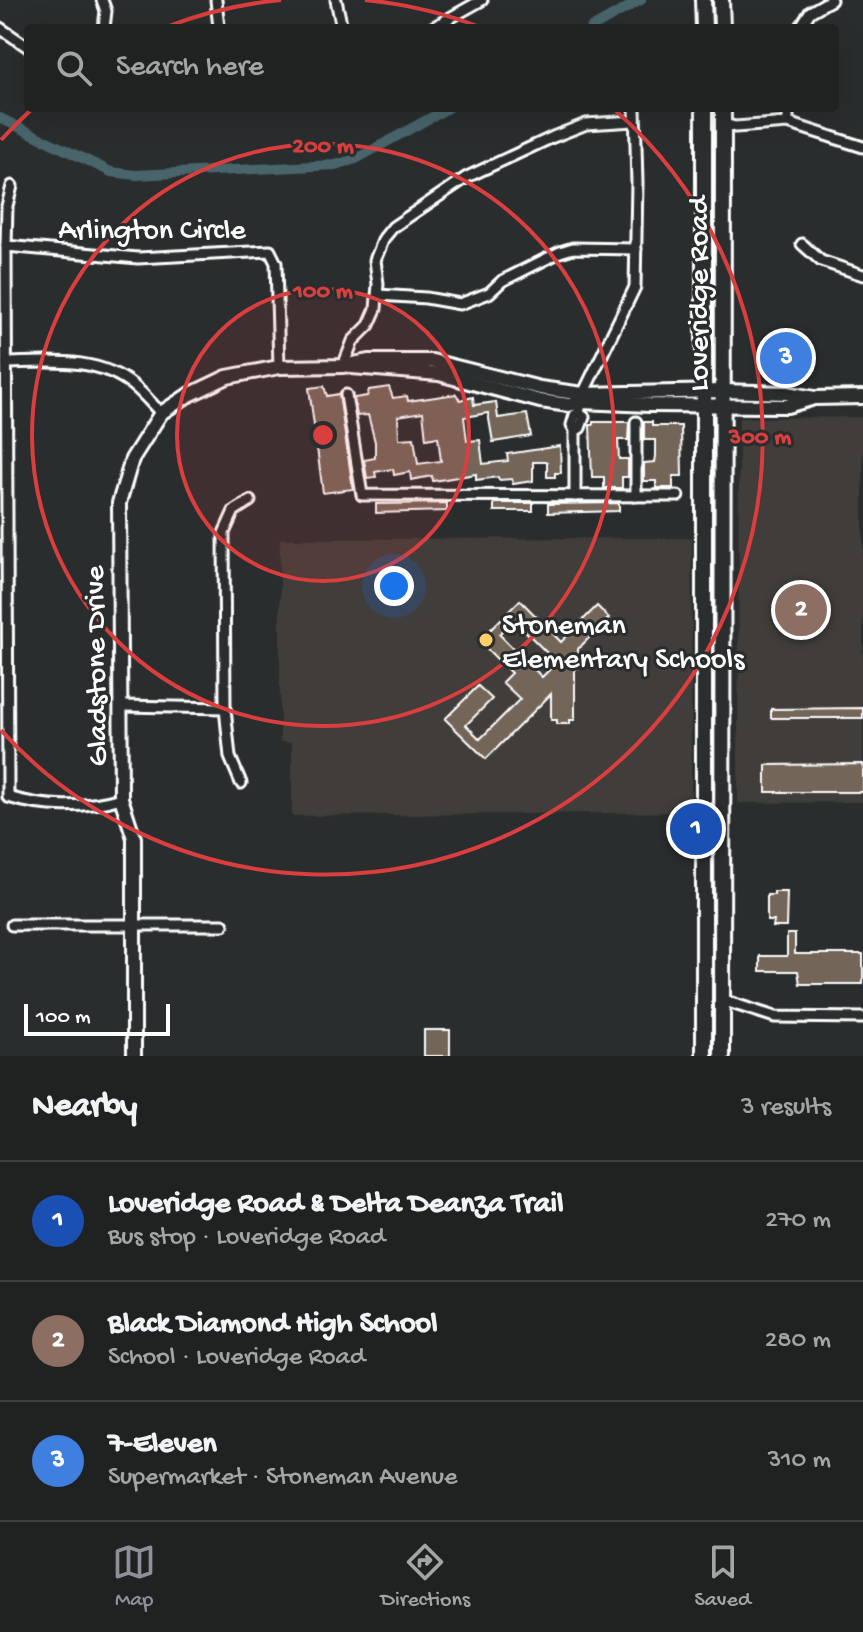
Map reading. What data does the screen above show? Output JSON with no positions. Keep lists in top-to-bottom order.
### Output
{
  "streets": {
    "main road": ["Loveridge Road"],
    "street": ["Arlington Circle", "Gladstone Drive"]
  },
  "crossings": [
    ["Arlington Circle", "Gladstone Drive"],
    ["Loveridge Road", "Gladstone Drive"]
  ],
  "places": ["Stoneman Elementary Schools"],
  "scale_bar": "100 m",
  "page": {
    "search": "Search here",
    "pins": ["3", "2", "1"],
    "scale": "100 m",
    "heading": ["Nearby", "3 results"],
    "list": [
      {
        "mark": "1",
        "name": "Loveridge Road & Delta Deanza Trail",
        "note": "Bus stop · Loveridge Road",
        "value": "270 m"
      },
      {
        "mark": "2",
        "name": "Black Diamond High School",
        "note": "School · Loveridge Road",
        "value": "280 m"
      },
      {
        "mark": "3",
        "name": "7-Eleven",
        "note": "Supermarket · Stoneman Avenue",
        "value": "310 m"
      }
    ],
    "nav": ["Map", "Directions", "Saved"]
  },
  "rings": ["200 m", "100 m", "300 m"]
}
